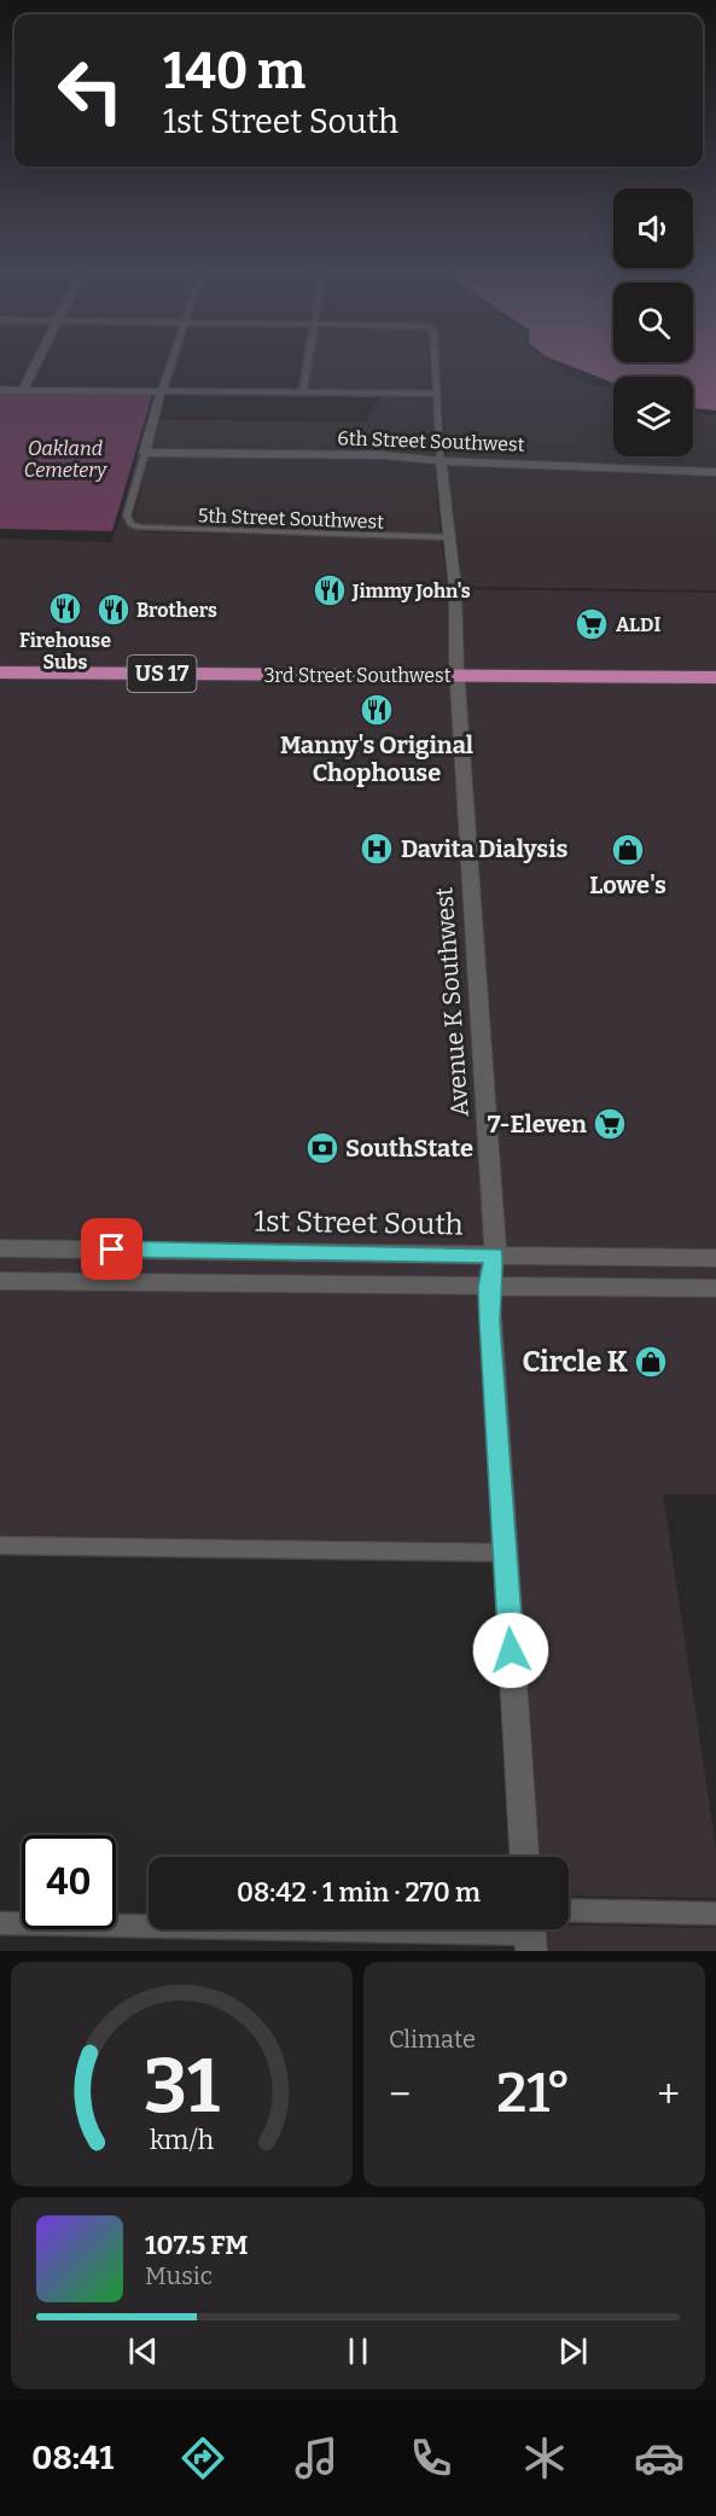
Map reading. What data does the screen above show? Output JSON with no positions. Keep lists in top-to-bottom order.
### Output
{
  "streets": {
    "highway": ["US 17", "3rd Street Southwest"],
    "street": [
      "6th Street Southwest",
      "5th Street Southwest",
      "Avenue K Southwest",
      "1st Street South"
    ]
  },
  "crossings": [
    ["6th Street Southwest", "5th Street Southwest"],
    ["6th Street Southwest", "Avenue K Southwest"],
    ["5th Street Southwest", "Avenue K Southwest"],
    ["3rd Street Southwest", "Avenue K Southwest"],
    ["Avenue K Southwest", "1st Street South"]
  ],
  "parks": ["Oakland Cemetery"],
  "places": {
    "restaurant": [
      "Jimmy John's",
      "Firehouse Subs",
      "Brothers",
      "Manny's Original Chophouse"
    ],
    "supermarket": ["ALDI", "7-Eleven"],
    "hospital": ["Davita Dialysis"],
    "shop": ["Lowe's", "Circle K"],
    "bank": ["SouthState"]
  },
  "page": {
    "turn": ["140 m", "1st Street South"],
    "limit": "40",
    "trip": "08:42 · 1 min · 270 m",
    "tile": "Climate",
    "heat": ["−", "21°", "+"],
    "song": ["107.5 FM", "Music"],
    "tabs": "08:41",
    "gauge": ["31", "km/h"]
  }
}
